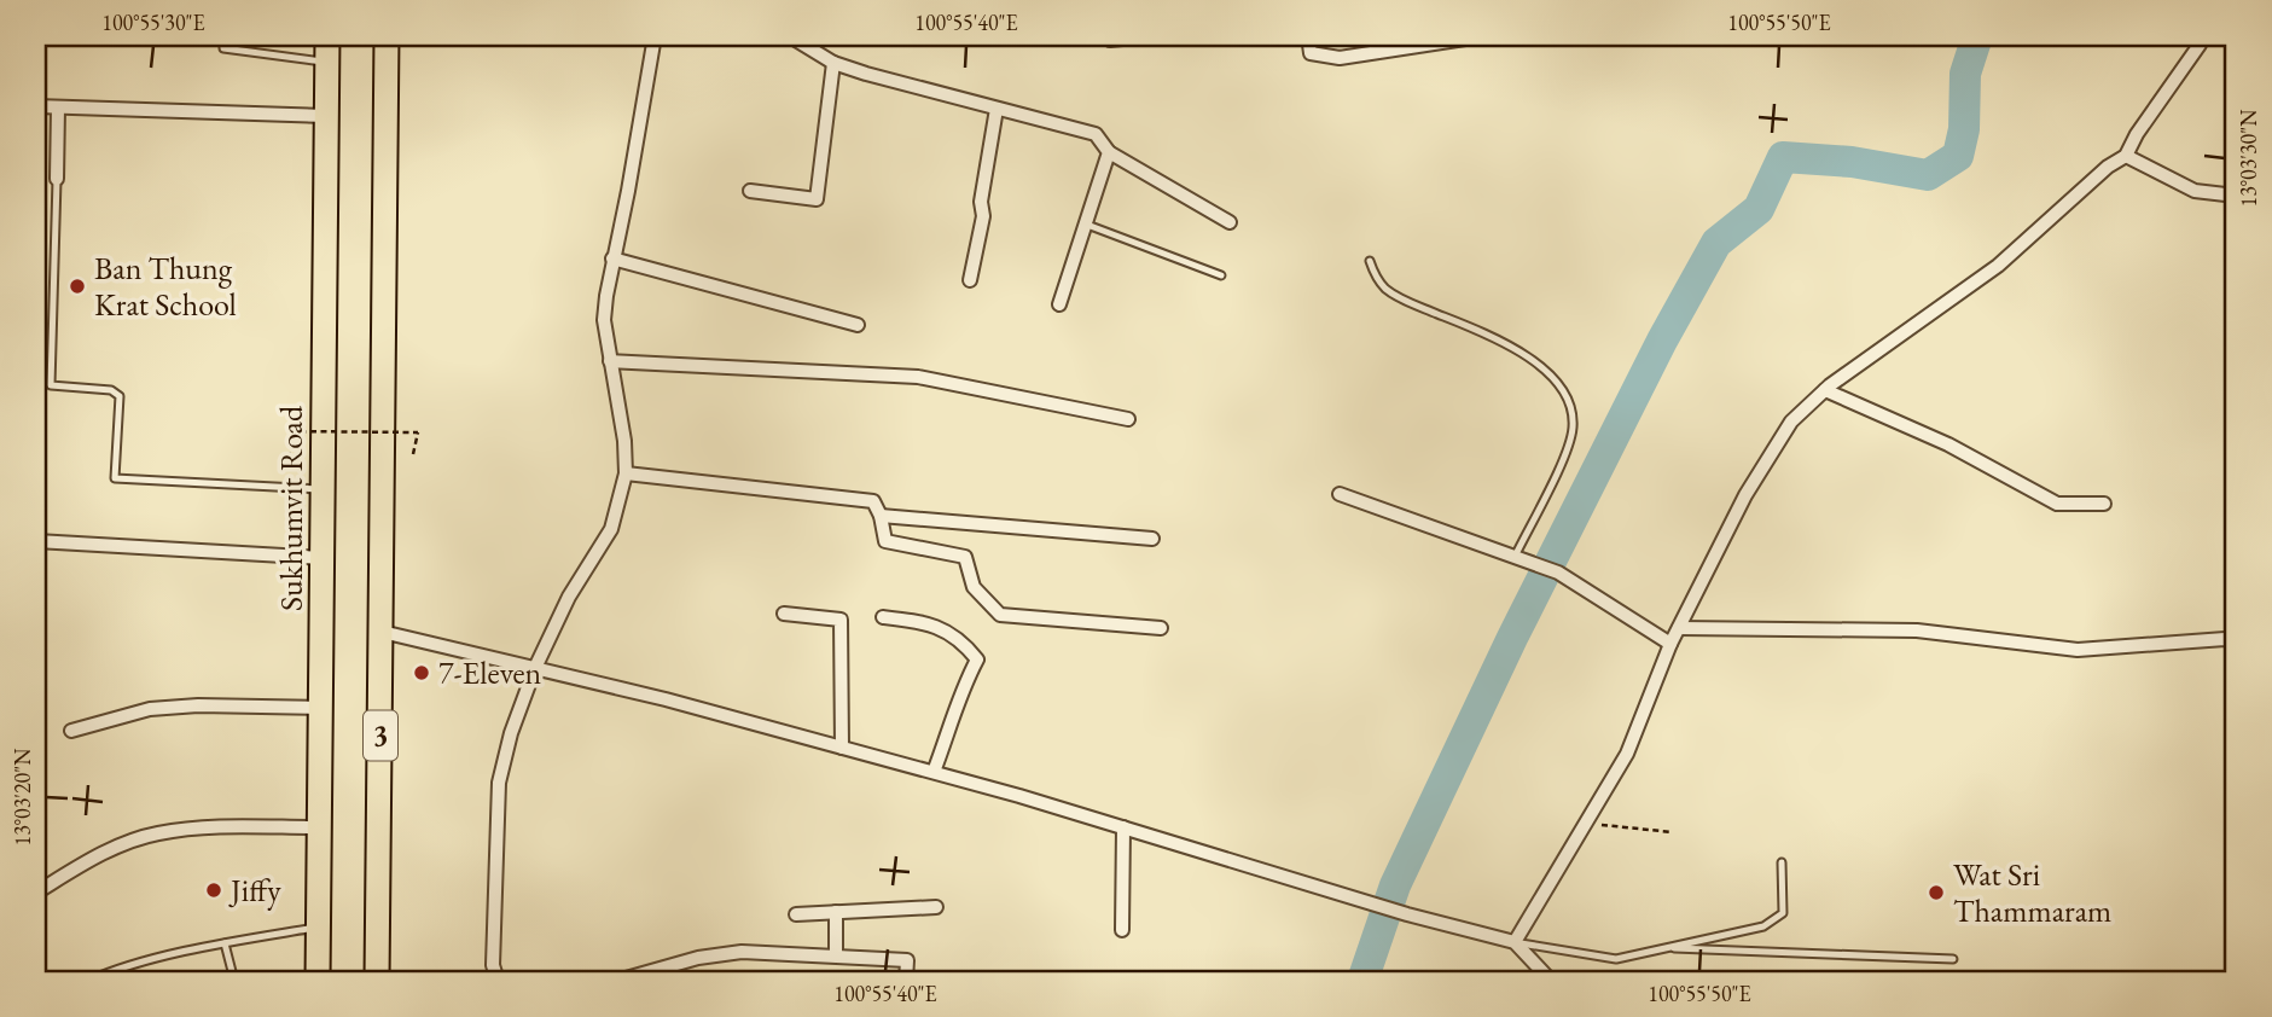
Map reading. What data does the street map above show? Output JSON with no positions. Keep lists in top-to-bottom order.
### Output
{
  "streets": {
    "highway": ["Sukhumvit Road", "3"]
  },
  "places": [
    "Ban Thung Krat School",
    "7-Eleven",
    "Jiffy",
    "Wat Sri Thammaram"
  ],
  "coordinates": [
    "100°55'30\"E",
    "100°55'40\"E",
    "100°55'50\"E",
    "13°03'30\"N",
    "13°03'20\"N"
  ]
}
